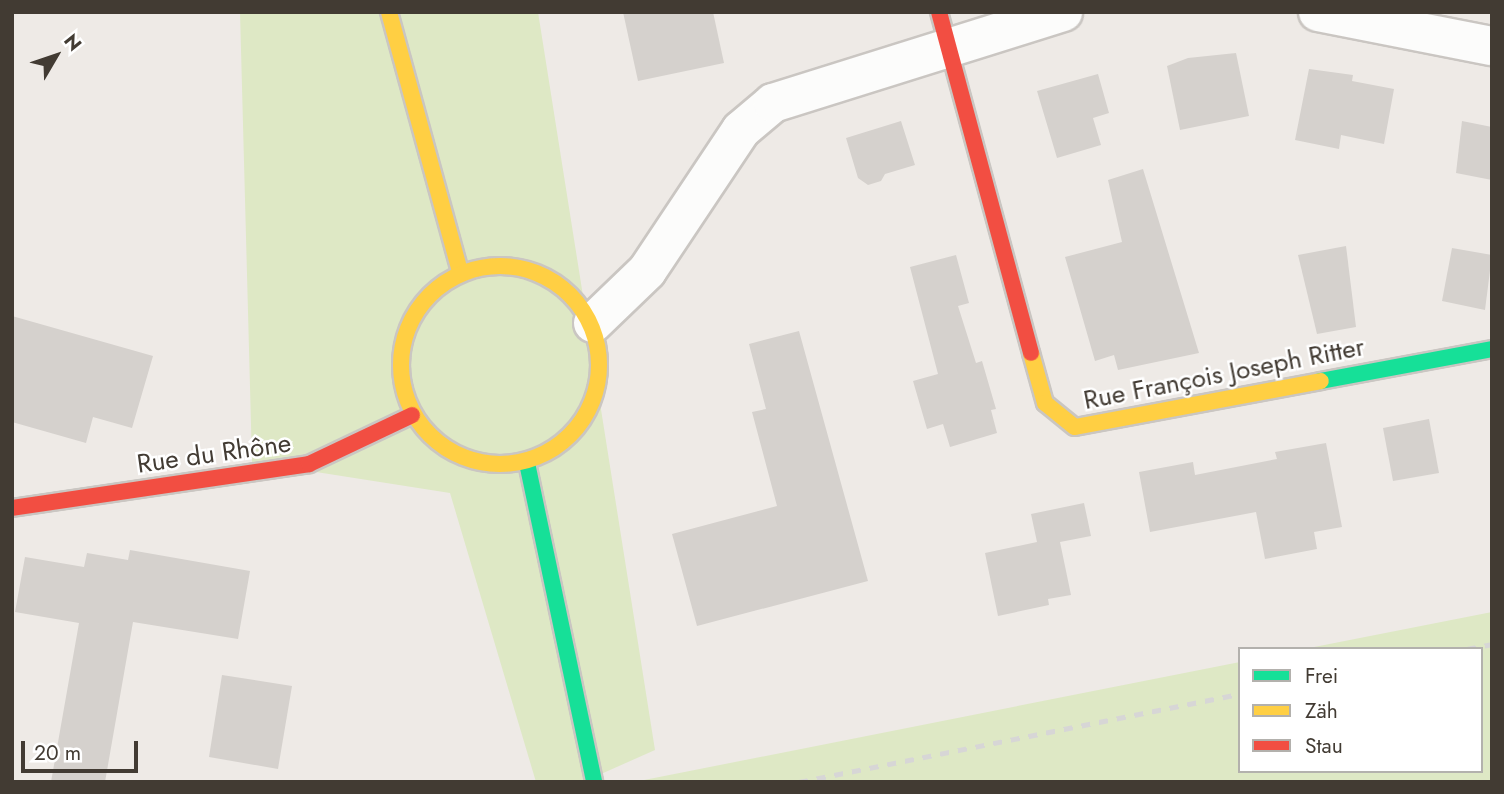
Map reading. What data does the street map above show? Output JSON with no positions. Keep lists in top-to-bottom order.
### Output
{
  "streets": {
    "main road": ["Rue François Joseph Ritter", "Rue du Rhône"]
  },
  "legend": ["Frei", "Zäh", "Stau"],
  "scale_bar": "20 m",
  "north": "top right"
}
